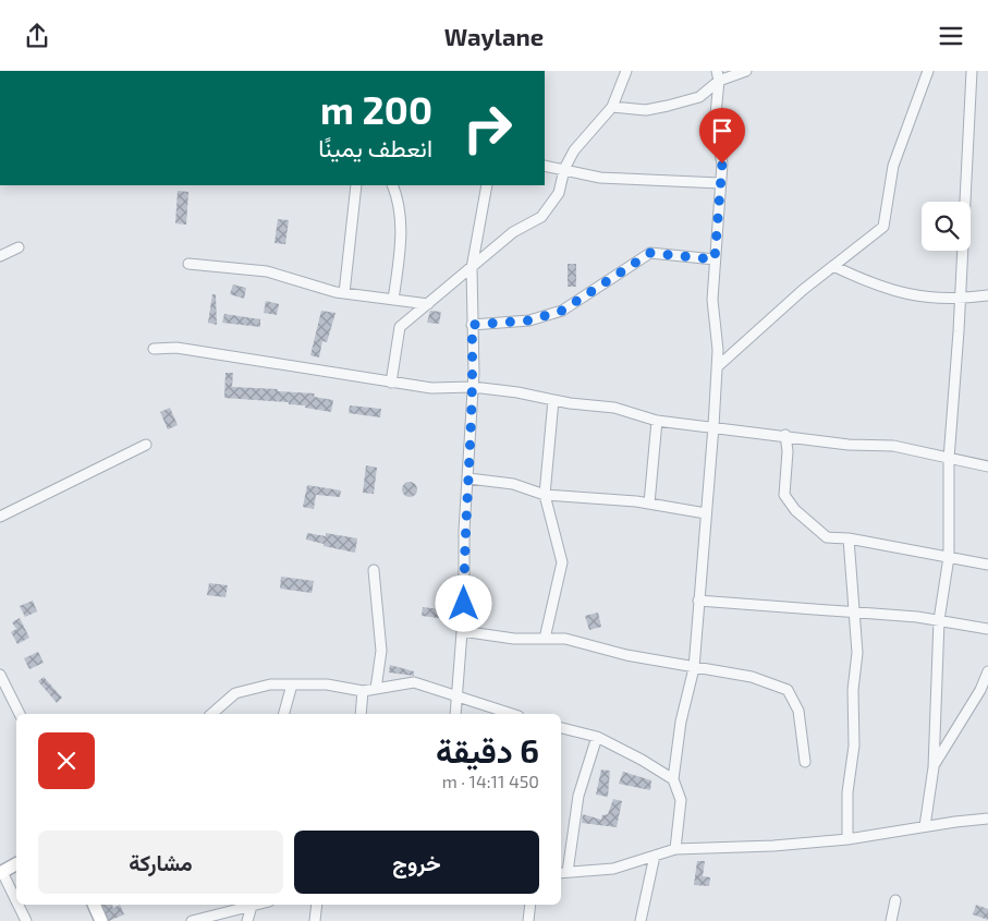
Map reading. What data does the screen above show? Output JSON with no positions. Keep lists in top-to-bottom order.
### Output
{
  "page": {
    "header": "Waylane",
    "turn": ["200 m", "انعطف يمينًا"],
    "heading": ["6 دقيقة", "450 m · 14:11"],
    "buttons": ["خروج", "مشاركة"]
  }
}
